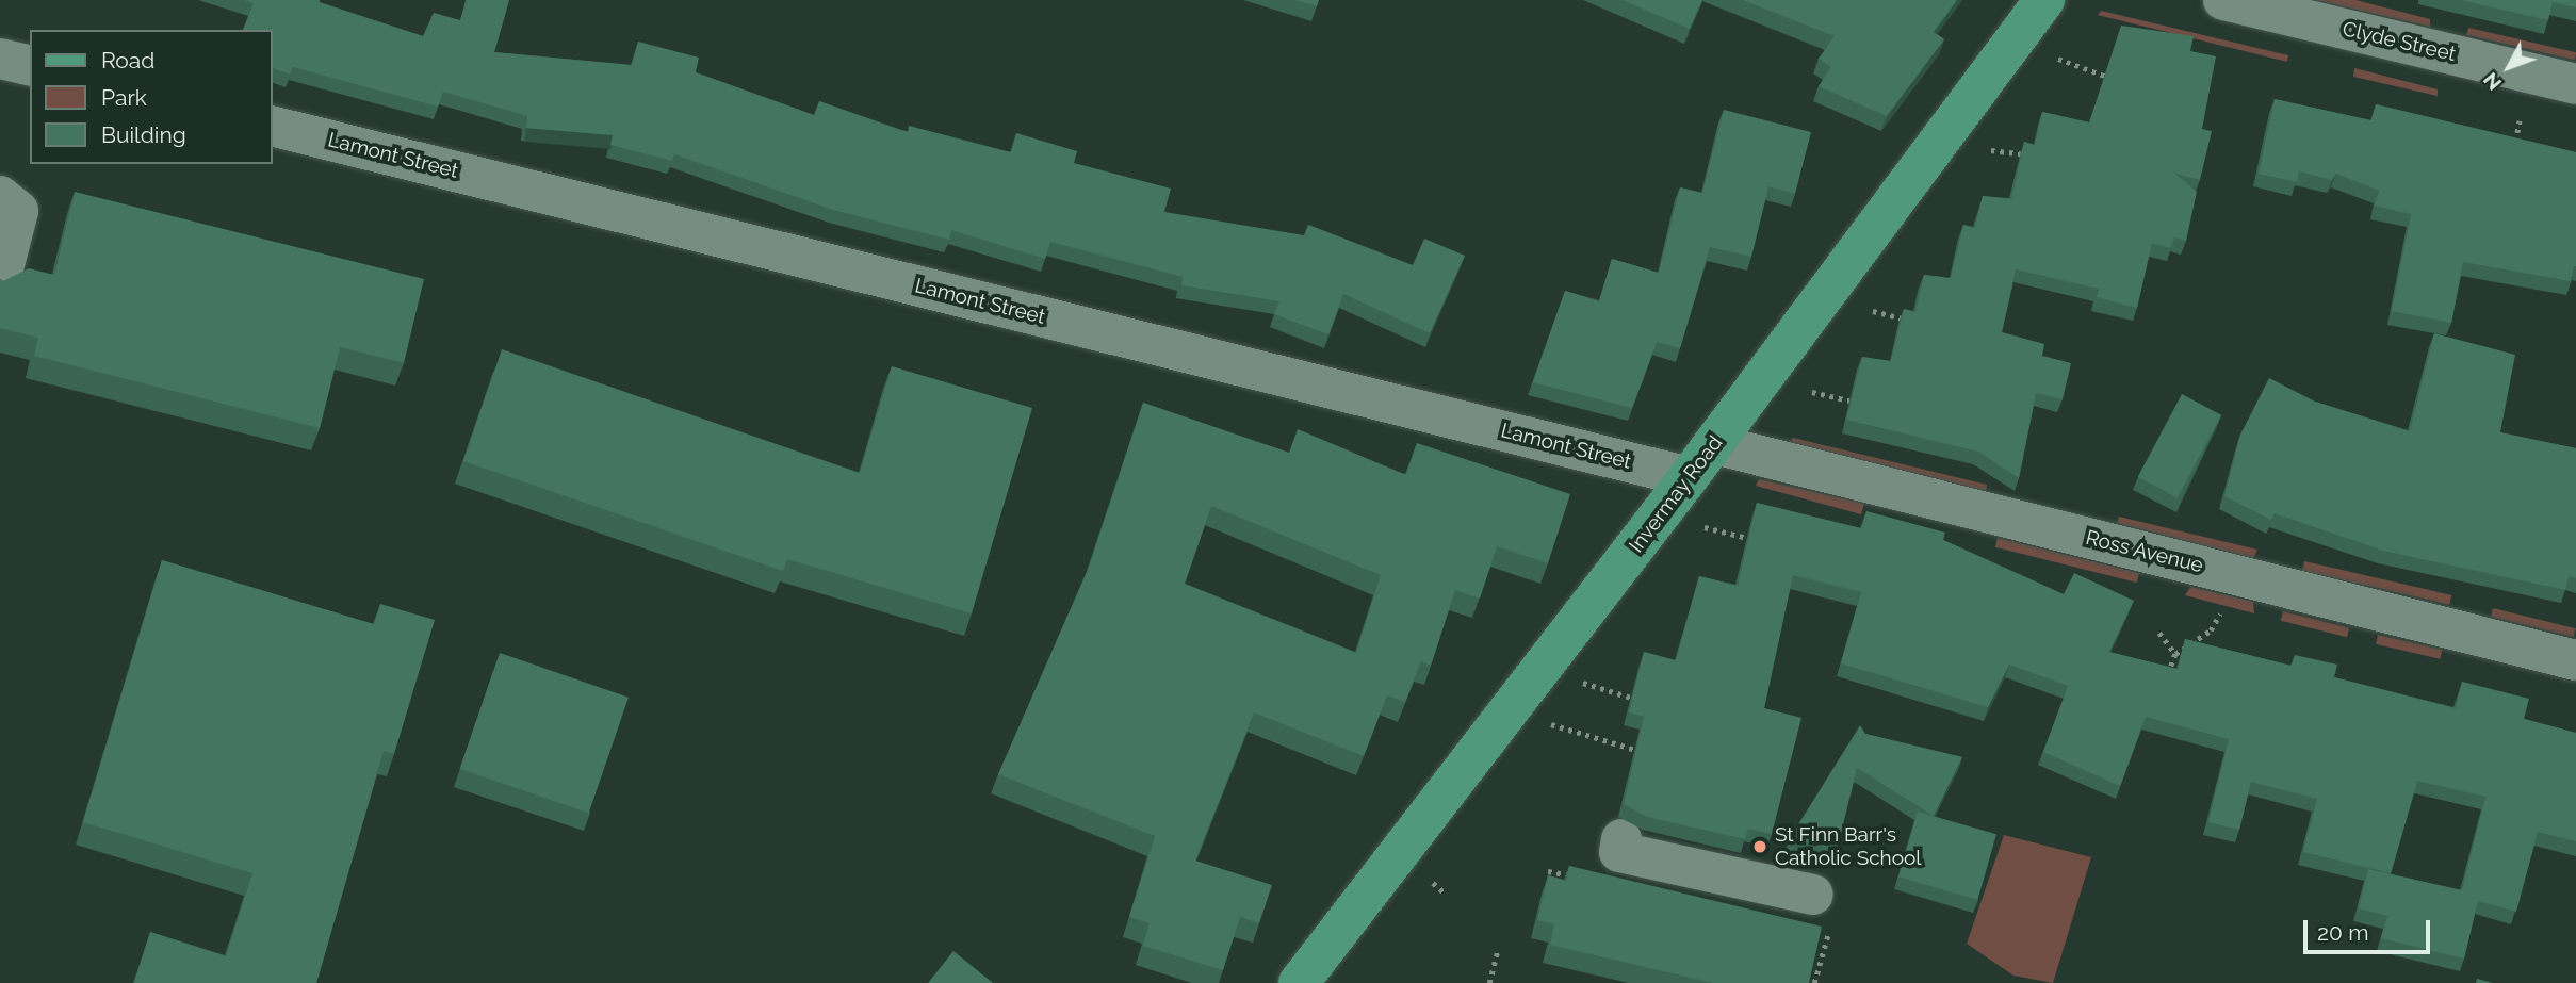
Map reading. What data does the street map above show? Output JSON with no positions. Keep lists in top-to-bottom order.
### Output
{
  "streets": {
    "main road": ["Invermay Road"],
    "street": ["Clyde Street", "Lamont Street", "Ross Avenue"]
  },
  "crossings": [
    ["Lamont Street", "Invermay Road"],
    ["Invermay Road", "Ross Avenue"]
  ],
  "places": ["St Finn Barr's Catholic School"],
  "legend": ["Road", "Park", "Building"],
  "scale_bar": "20 m",
  "north": "bottom left"
}
